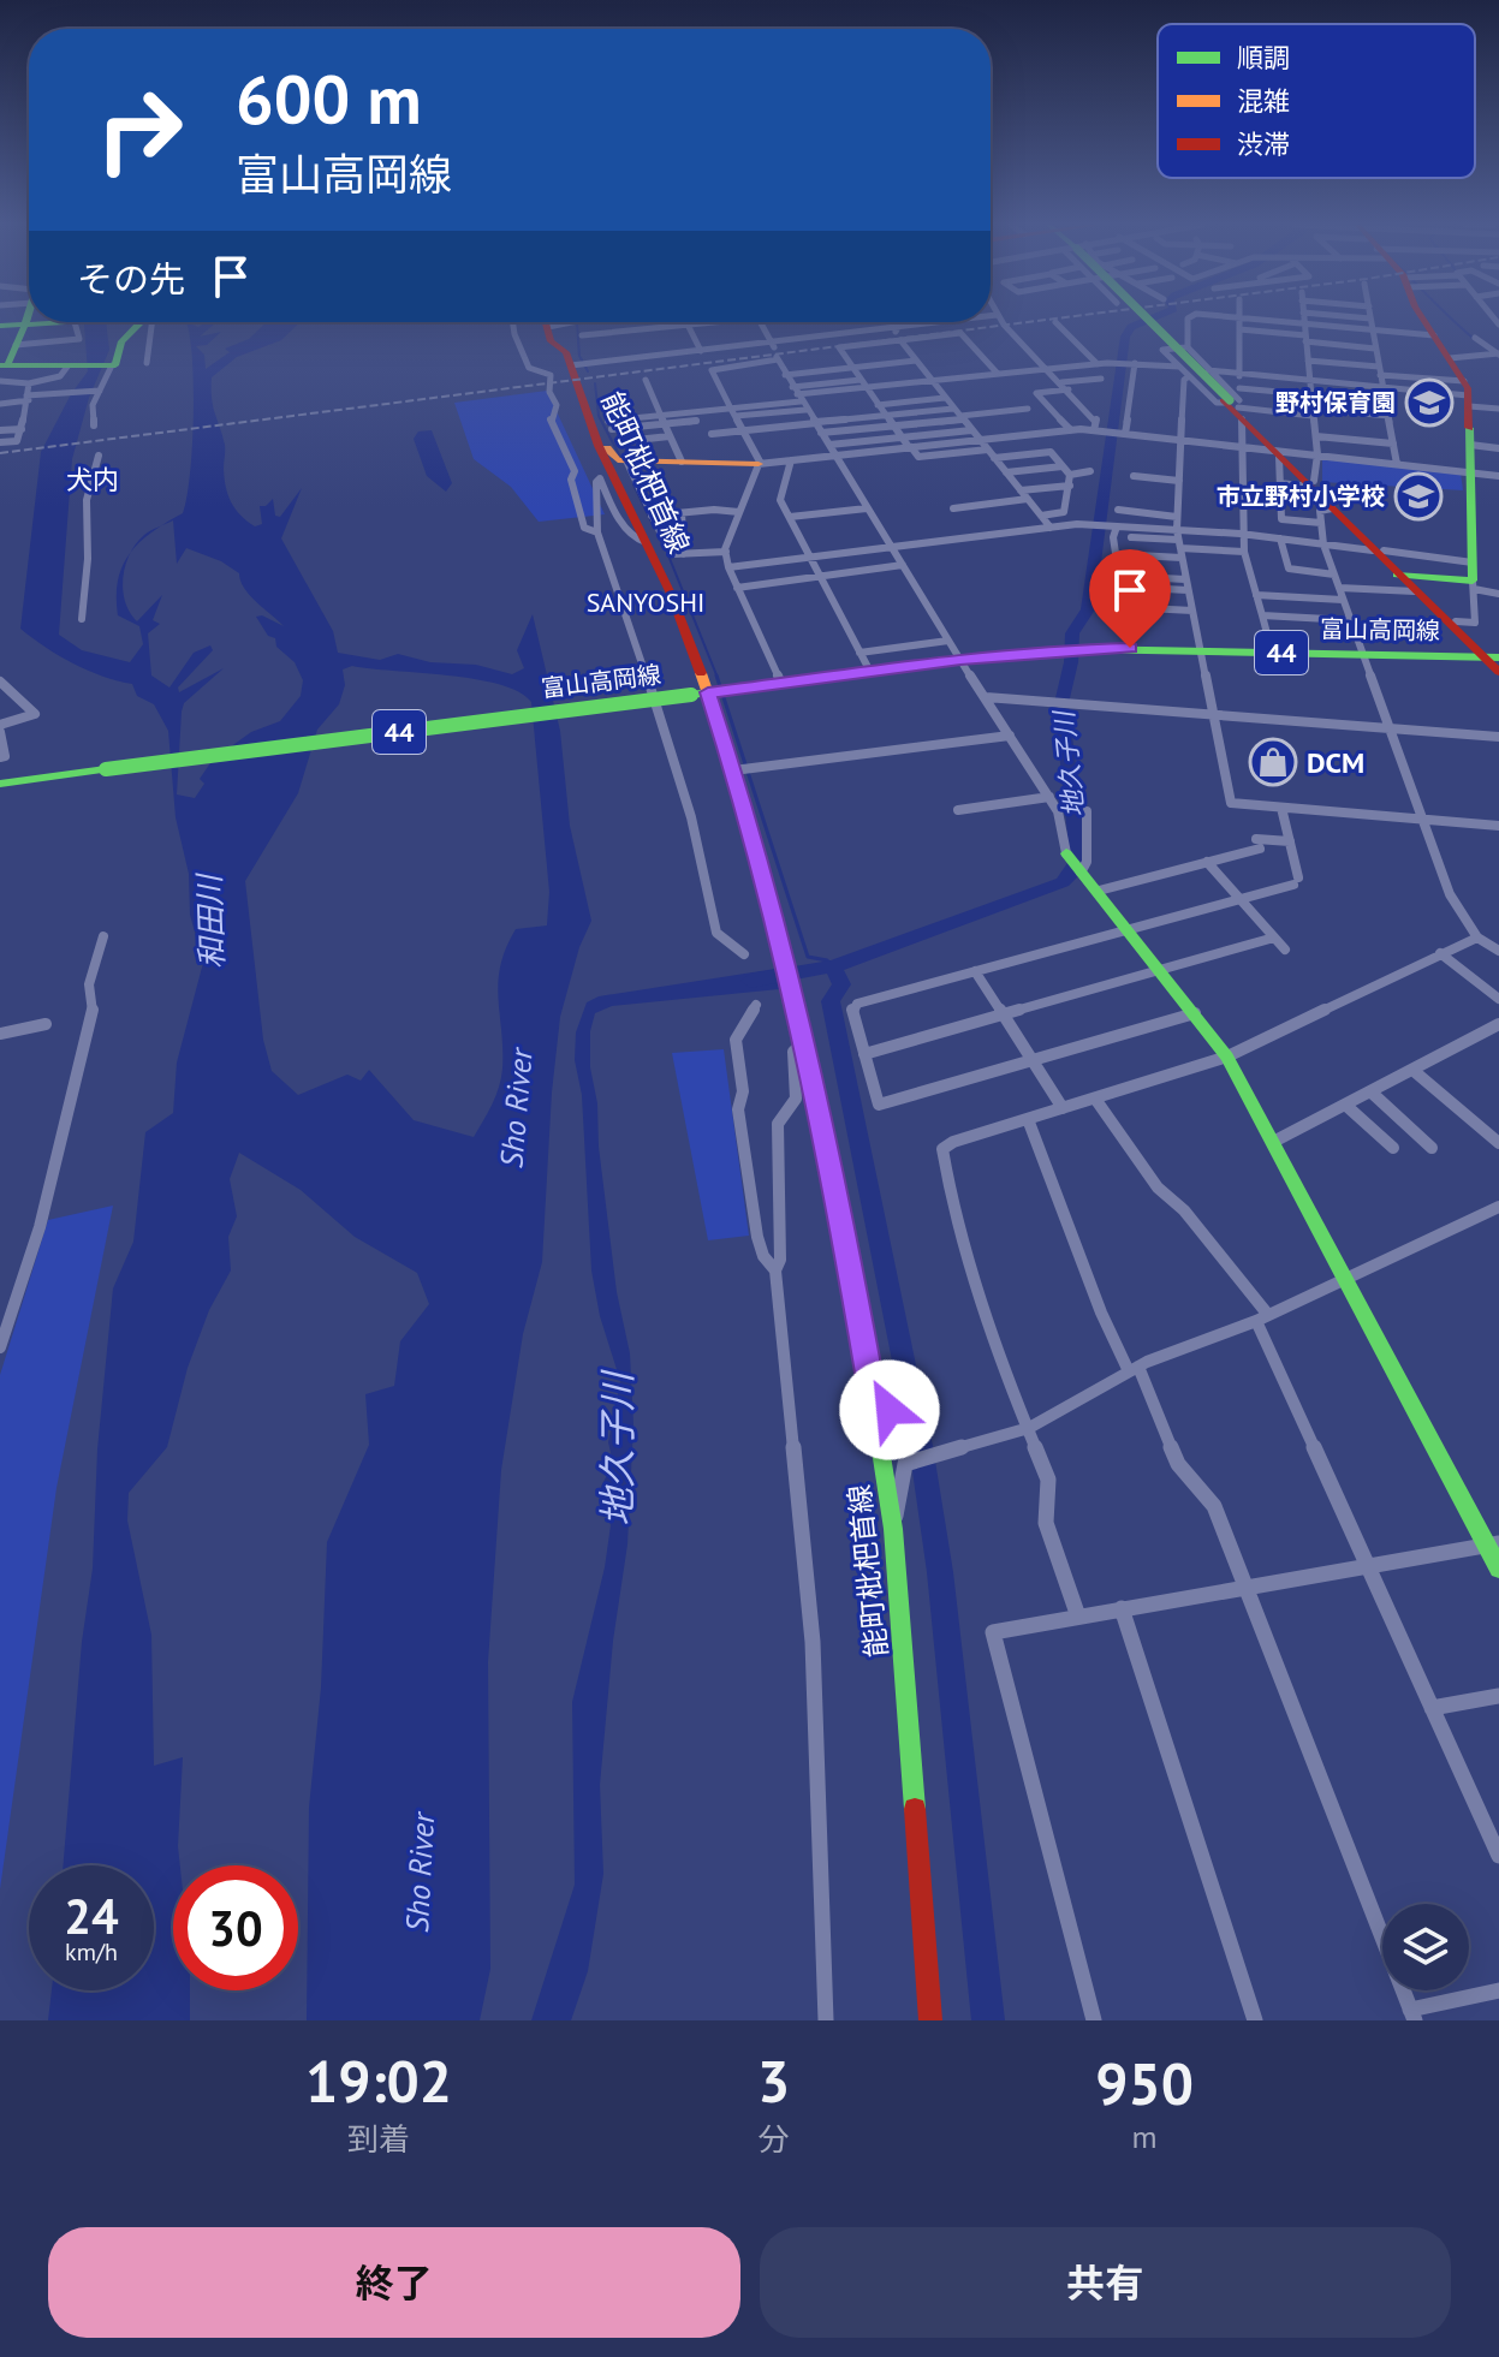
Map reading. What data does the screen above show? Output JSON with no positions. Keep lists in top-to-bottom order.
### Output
{
  "streets": {
    "main road": ["能町枇杷首線", "富山高岡線", "44"]
  },
  "crossings": [
    ["能町枇杷首線", "富山高岡線"]
  ],
  "districts": ["犬内", "SANYOSHI"],
  "water": ["地久子川", "和田川", "Sho River"],
  "places": {
    "school or university": ["野村保育園", "市立野村小学校"],
    "shop": ["DCM"]
  },
  "legend": ["順調", "混雑", "渋滞"],
  "page": {
    "turn": ["600 m", "富山高岡線"],
    "then": "その先",
    "speed": "24 km/h",
    "limit": "30",
    "eta": [
      "19:02",
      "到着",
      "3",
      "分",
      "950",
      "m"
    ],
    "buttons": ["終了", "共有"]
  }
}
